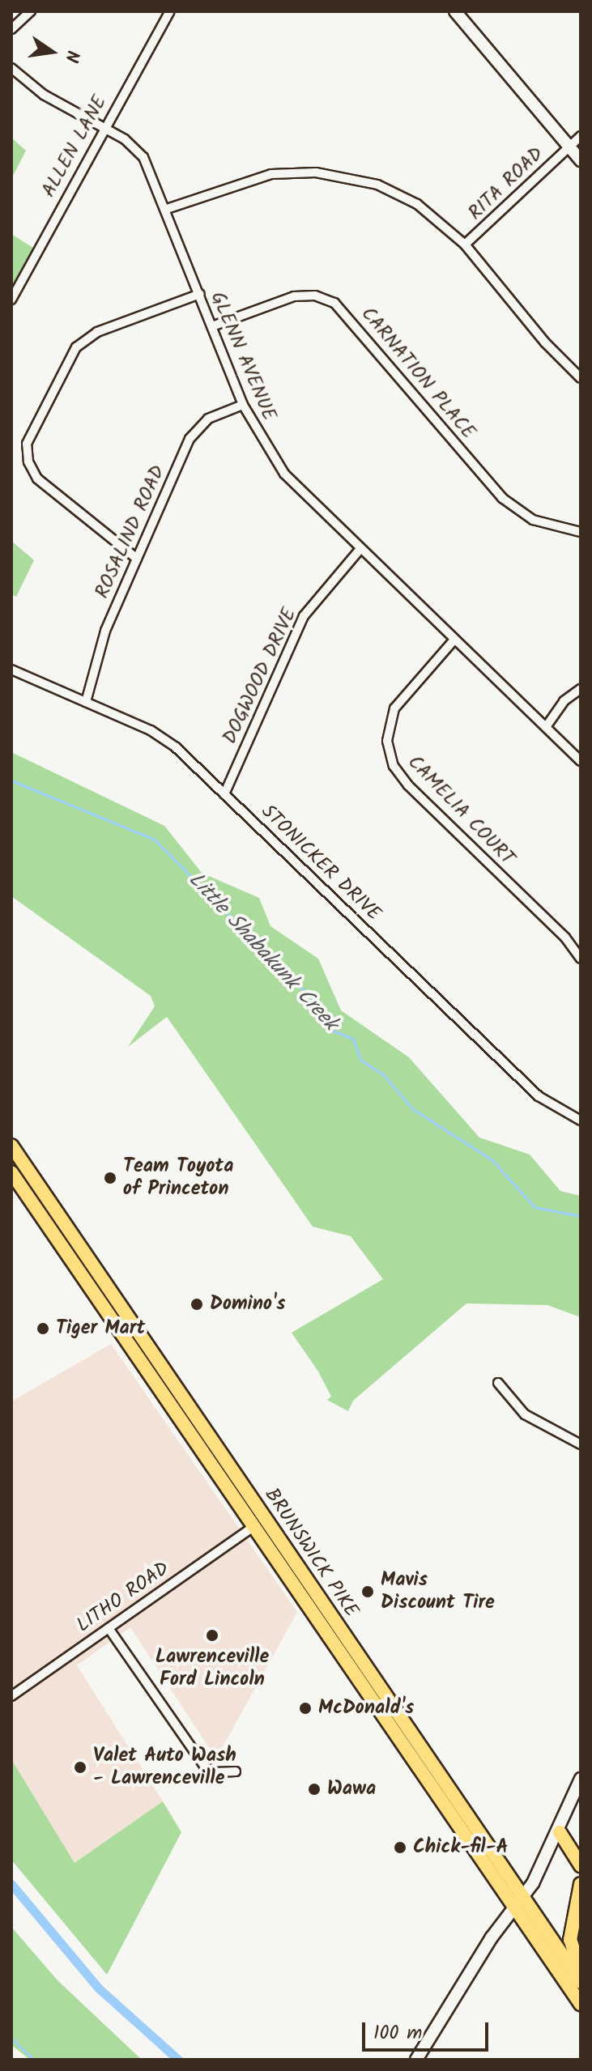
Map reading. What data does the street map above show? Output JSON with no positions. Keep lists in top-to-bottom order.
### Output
{
  "streets": {
    "highway": ["BRUNSWICK PIKE"],
    "street": [
      "ALLEN LANE",
      "RITA ROAD",
      "GLENN AVENUE",
      "CARNATION PLACE",
      "ROSALIND ROAD",
      "DOGWOOD DRIVE",
      "CAMELIA COURT",
      "STONICKER DRIVE",
      "LITHO ROAD"
    ]
  },
  "crossings": [
    ["ALLEN LANE", "GLENN AVENUE"],
    ["GLENN AVENUE", "CARNATION PLACE"],
    ["GLENN AVENUE", "ROSALIND ROAD"],
    ["GLENN AVENUE", "DOGWOOD DRIVE"],
    ["GLENN AVENUE", "CAMELIA COURT"],
    ["ROSALIND ROAD", "STONICKER DRIVE"],
    ["DOGWOOD DRIVE", "STONICKER DRIVE"],
    ["BRUNSWICK PIKE", "LITHO ROAD"]
  ],
  "water": ["Little Shabakunk Creek"],
  "places": [
    "Team Toyota of Princeton",
    "Domino's",
    "Tiger Mart",
    "Mavis Discount Tire",
    "Lawrenceville Ford Lincoln",
    "McDonald's",
    "Valet Auto Wash - Lawrenceville",
    "Wawa",
    "Chick-fil-A"
  ],
  "scale_bar": "100 m",
  "north": "right"
}
